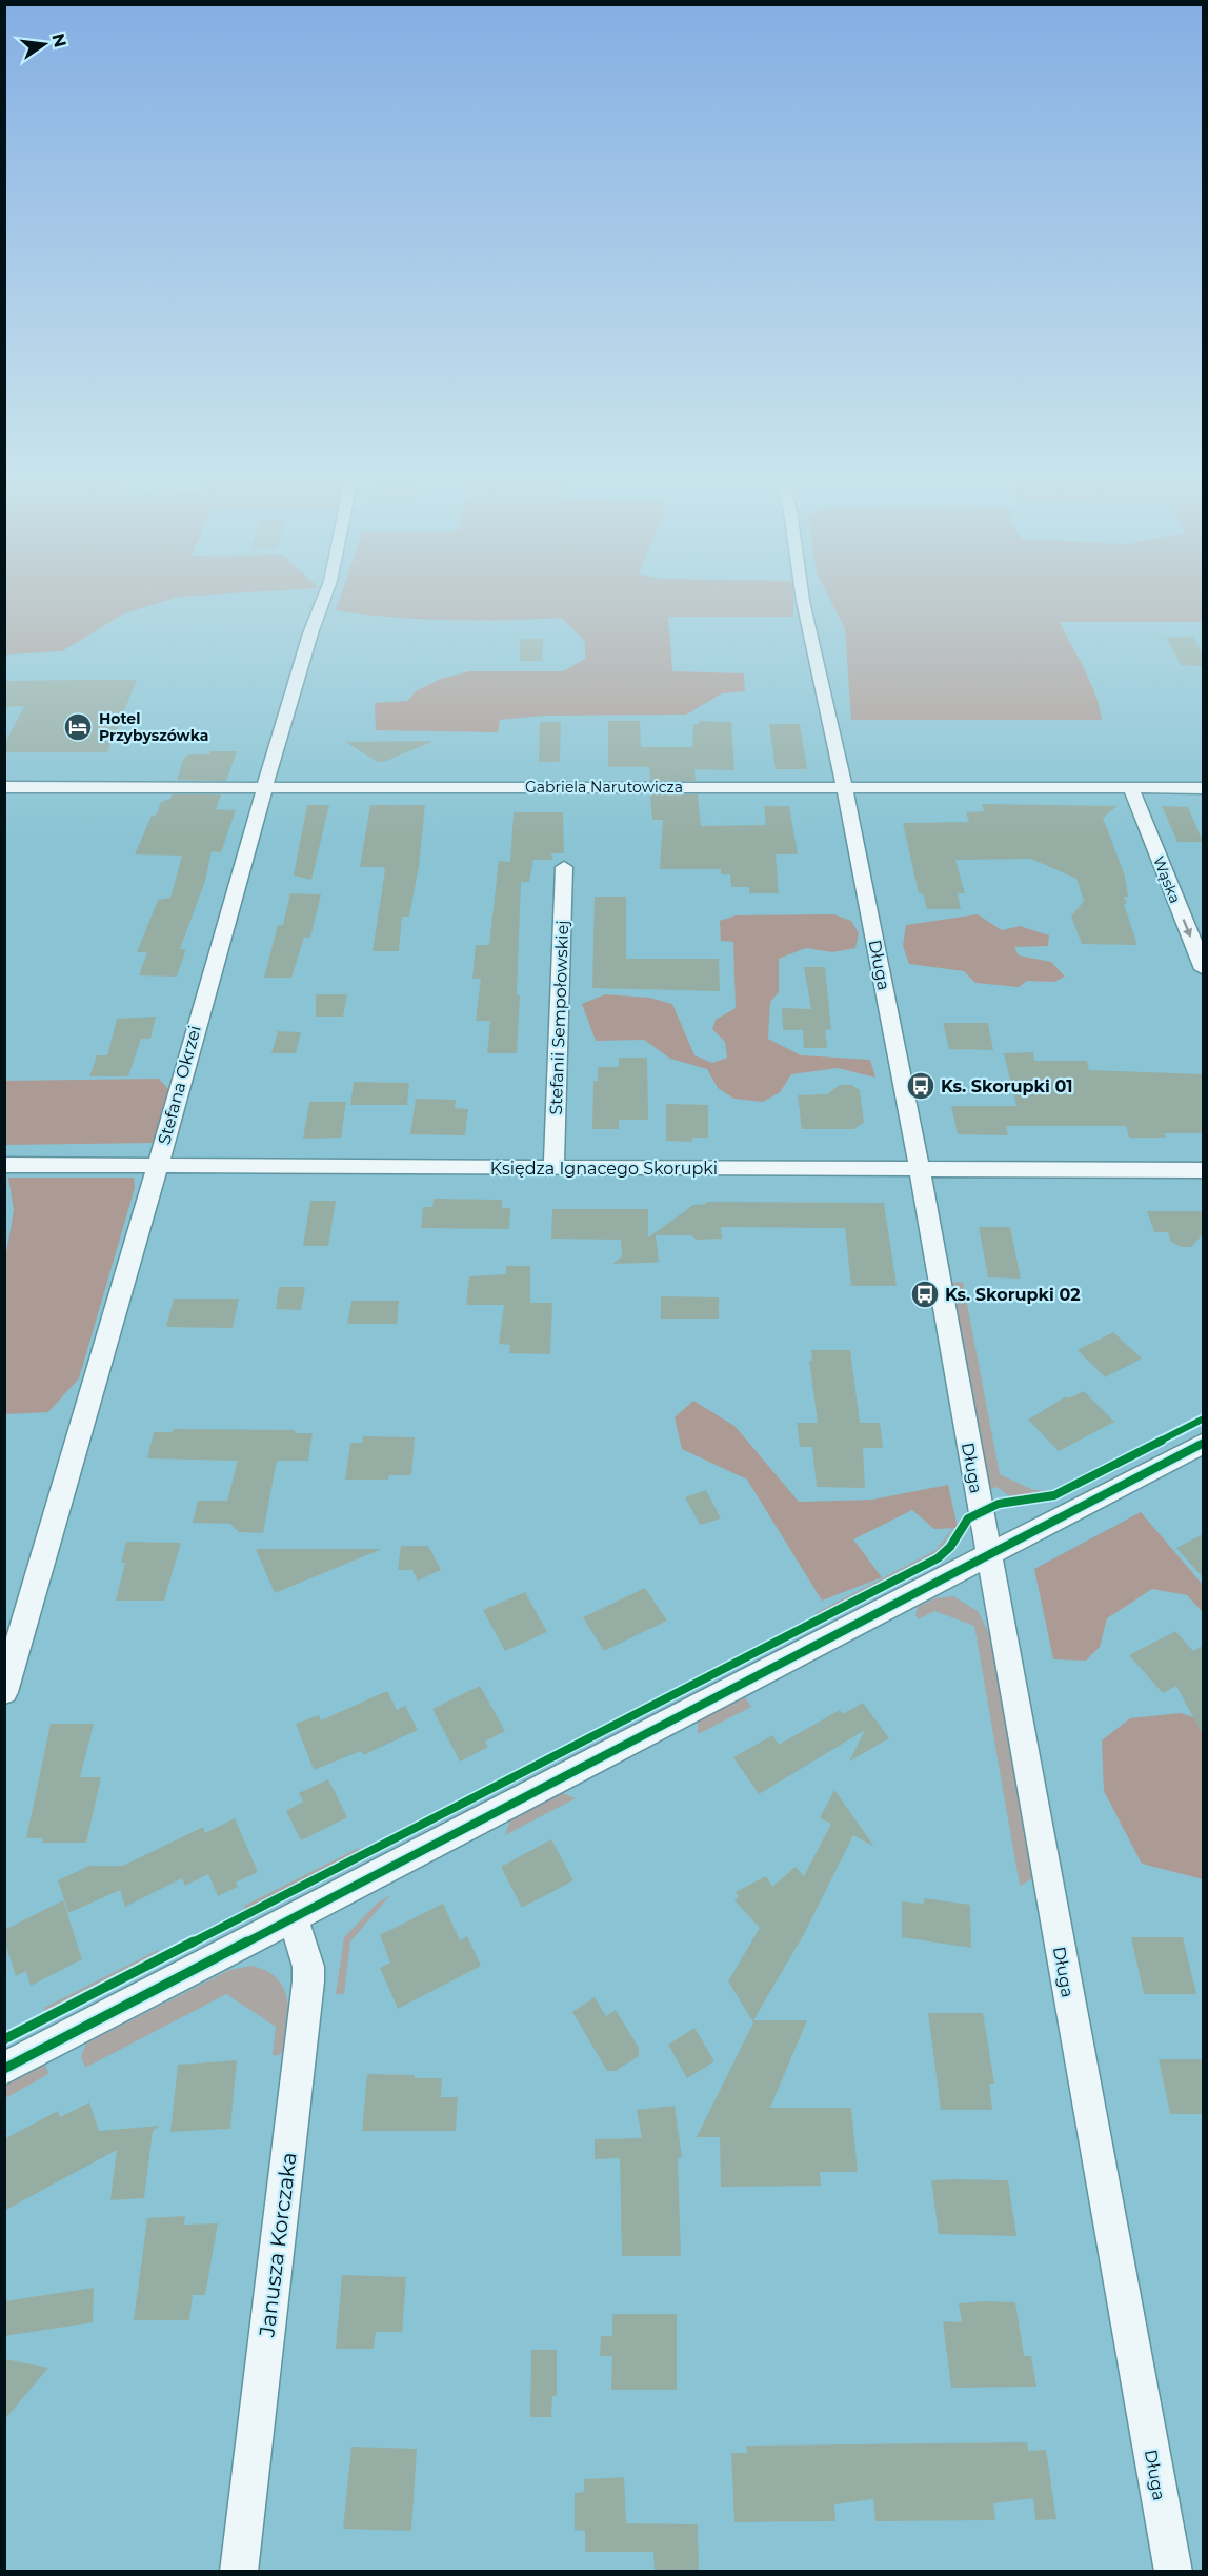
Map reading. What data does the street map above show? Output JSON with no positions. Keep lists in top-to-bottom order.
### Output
{
  "streets": {
    "street": [
      "Gabriela Narutowicza",
      "Wąska",
      "Długa",
      "Stefanii Sempołowskiej",
      "Stefana Okrzei",
      "Księdza Ignacego Skorupki",
      "Janusza Korczaka"
    ]
  },
  "crossings": [
    ["Gabriela Narutowicza", "Wąska"],
    ["Gabriela Narutowicza", "Długa"],
    ["Gabriela Narutowicza", "Stefana Okrzei"],
    ["Długa", "Księdza Ignacego Skorupki"],
    ["Stefanii Sempołowskiej", "Księdza Ignacego Skorupki"],
    ["Stefana Okrzei", "Księdza Ignacego Skorupki"]
  ],
  "one_way": ["Wąska"],
  "places": {
    "hotel": ["Hotel Przybyszówka"],
    "bus stop": ["Ks. Skorupki 01", "Ks. Skorupki 02"]
  },
  "north": "right"
}
